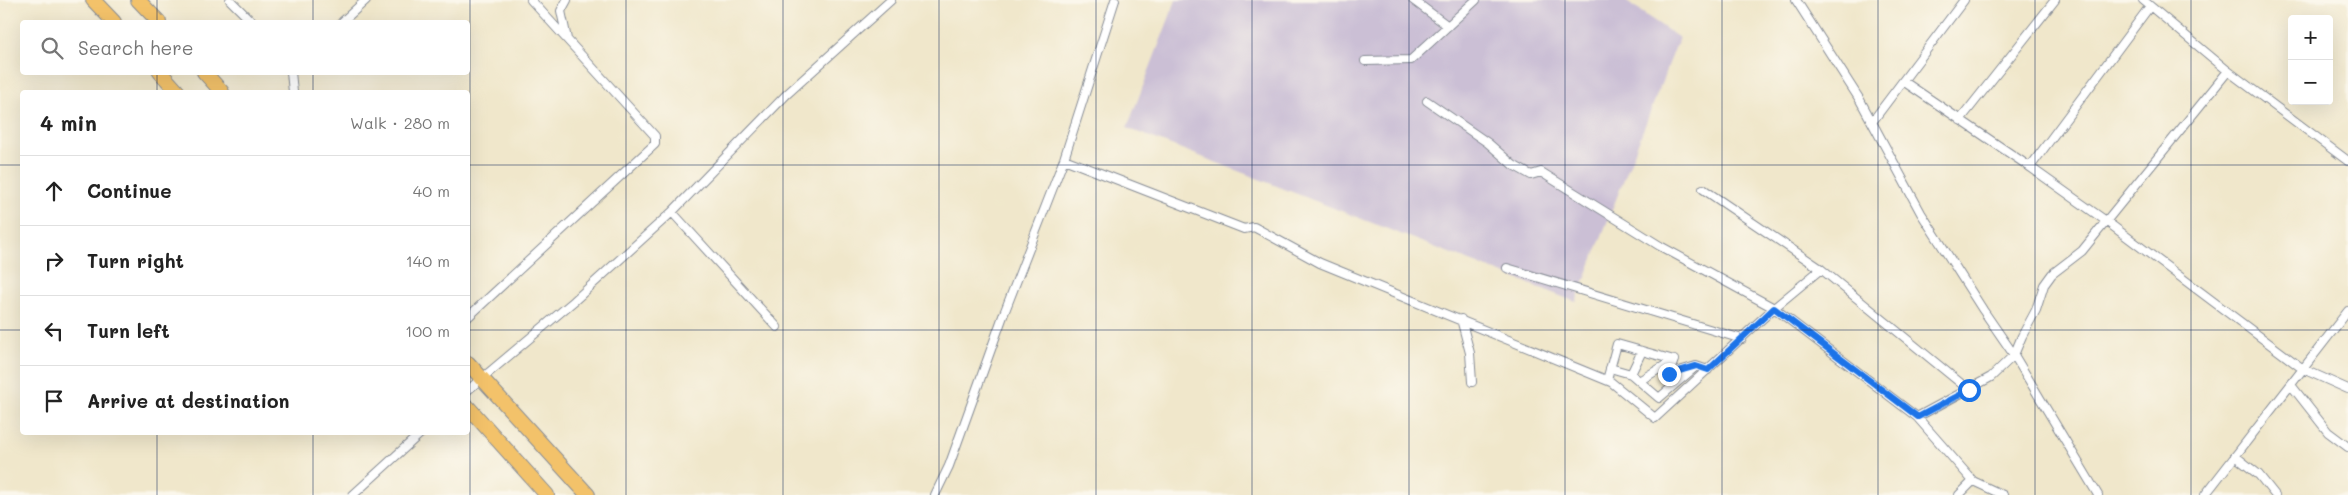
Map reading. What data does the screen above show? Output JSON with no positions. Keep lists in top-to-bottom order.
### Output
{
  "page": {
    "map_buttons": ["+", "−"],
    "search": "Search here",
    "heading": ["4 min", "Walk · 280 m"],
    "list": [
      ["Continue", "40 m"],
      ["Turn right", "140 m"],
      ["Turn left", "100 m"],
      "Arrive at destination"
    ]
  }
}
